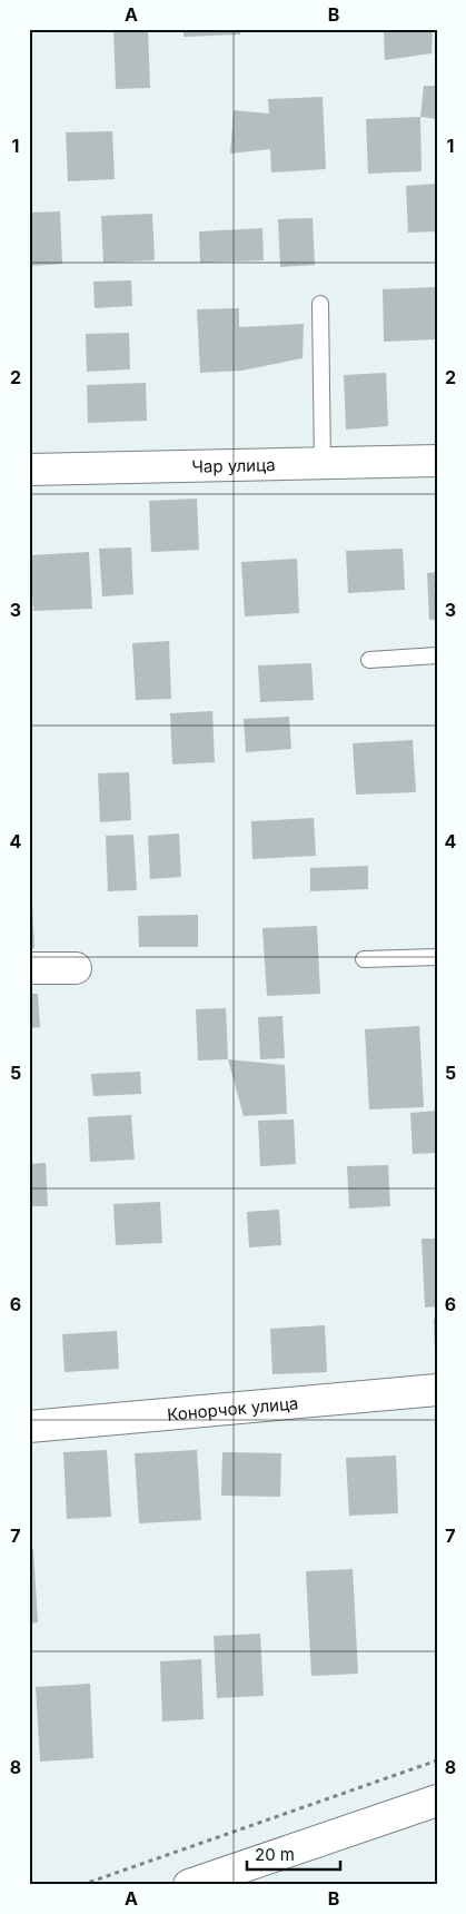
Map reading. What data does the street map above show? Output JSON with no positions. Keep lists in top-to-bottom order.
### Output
{
  "streets": {
    "street": ["Чар улица", "Конорчок улица"]
  },
  "scale_bar": "20 m",
  "grid": {
    "columns": ["A", "B"],
    "rows": [
      "1",
      "2",
      "3",
      "4",
      "5",
      "6",
      "7",
      "8"
    ]
  }
}
